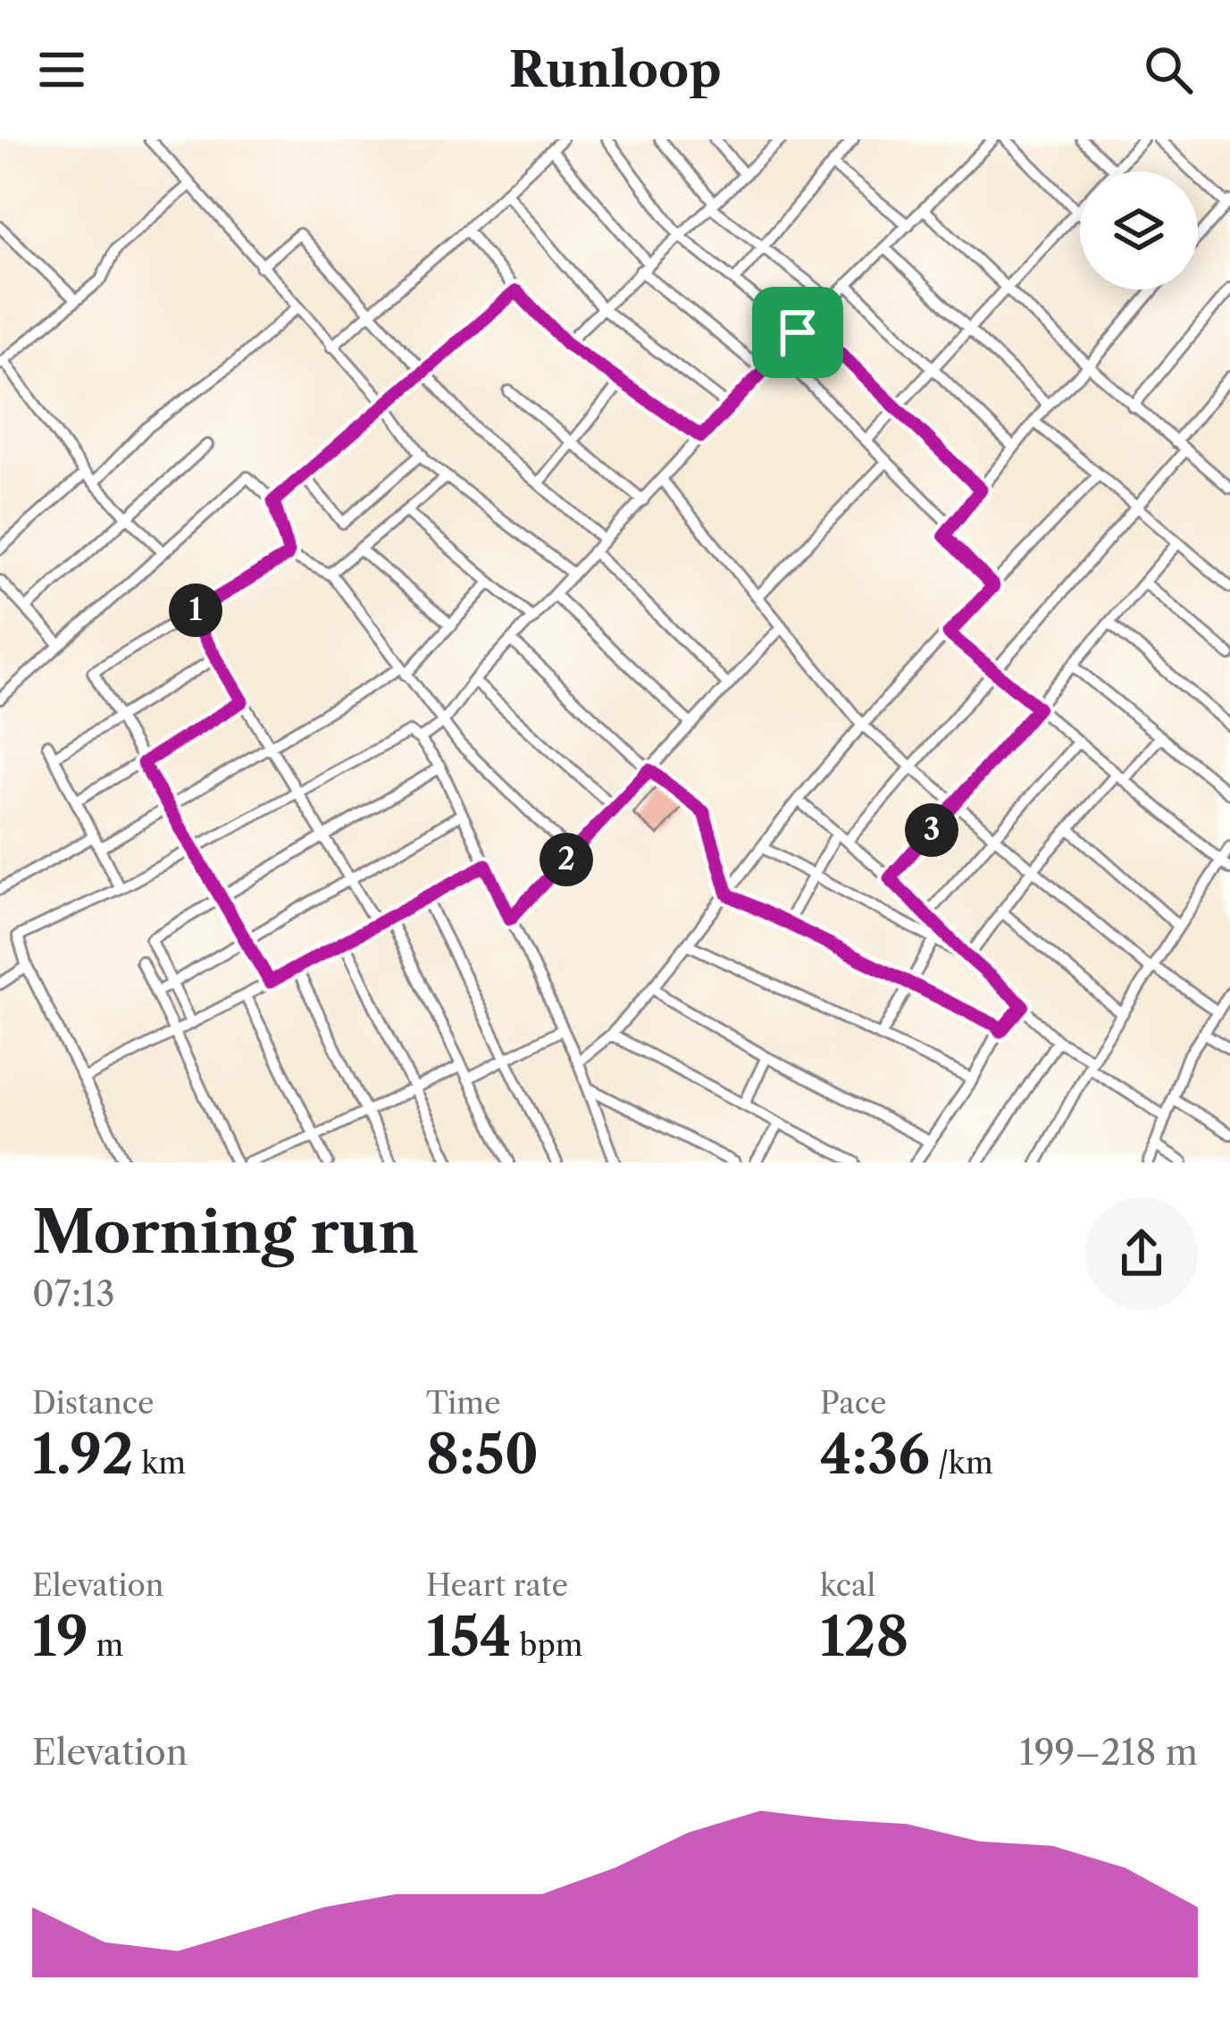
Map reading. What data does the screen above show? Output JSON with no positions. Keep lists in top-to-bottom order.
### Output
{
  "page": {
    "header": "Runloop",
    "pins": ["1", "3", "2"],
    "heading": ["Morning run", "07:13"],
    "stats": [
      ["Distance", "1.92 km"],
      ["Time", "8:50"],
      ["Pace", "4:36 /km"],
      ["Elevation", "19 m"],
      ["Heart rate", "154 bpm"],
      ["kcal", "128"]
    ],
    "chart": ["Elevation", "199–218 m"]
  }
}
